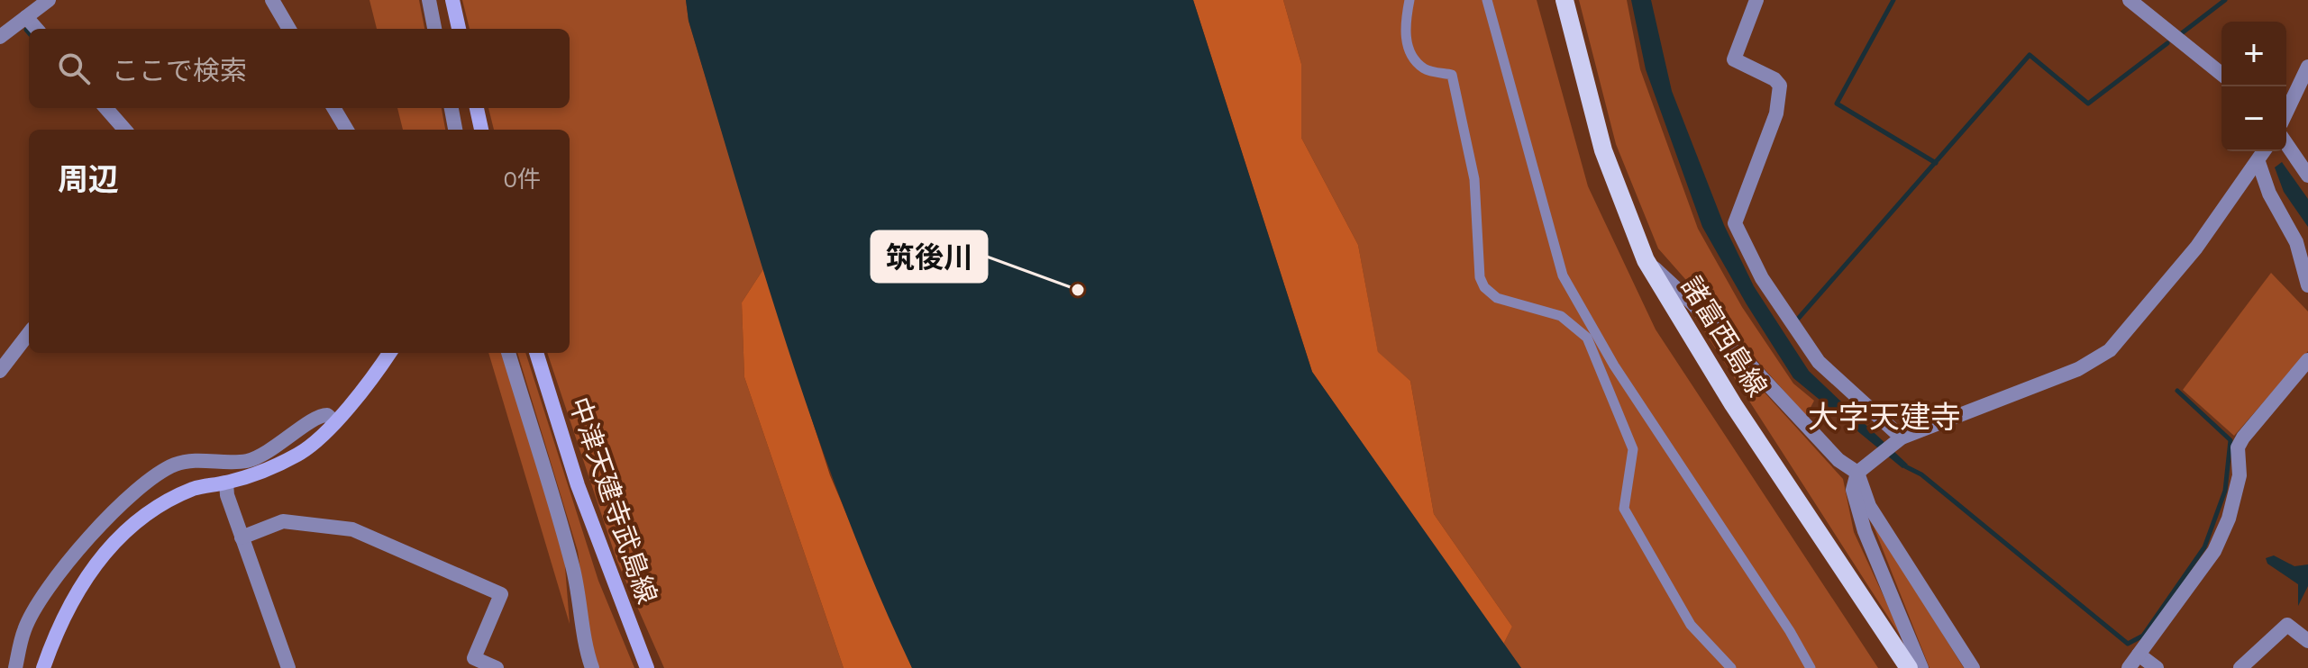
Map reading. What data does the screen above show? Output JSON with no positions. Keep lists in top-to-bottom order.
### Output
{
  "streets": {
    "main road": ["諸富西島線", "中津天建寺武島線"]
  },
  "districts": ["大字天建寺"],
  "places": ["筑後川"],
  "page": {
    "map_buttons": ["+", "−"],
    "search": "ここで検索",
    "heading": ["周辺", "0件"]
  }
}
